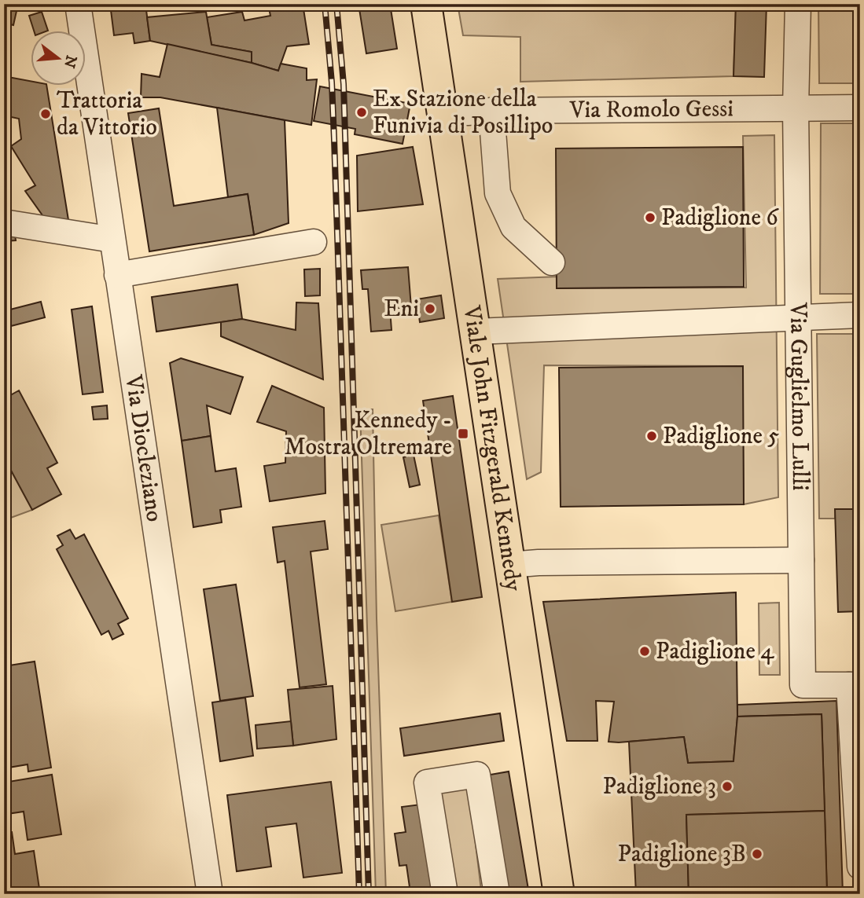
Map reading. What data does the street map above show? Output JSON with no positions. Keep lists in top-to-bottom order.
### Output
{
  "streets": {
    "main road": ["Viale John Fitzgerald Kennedy"],
    "street": ["Via Romolo Gessi", "Via Guglielmo Lulli", "Via Diocleziano"]
  },
  "crossings": [
    ["Via Romolo Gessi", "Via Guglielmo Lulli"],
    ["Via Romolo Gessi", "Viale John Fitzgerald Kennedy"]
  ],
  "places": {
    "other": [
      "Ex Stazione della Funivia di Posillipo",
      "Trattoria da Vittorio",
      "Padiglione 6",
      "Eni",
      "Padiglione 5",
      "Padiglione 4",
      "Padiglione 3",
      "Padiglione 3B"
    ],
    "transit": ["Kennedy - Mostra Oltremare"]
  },
  "north": "right"
}
